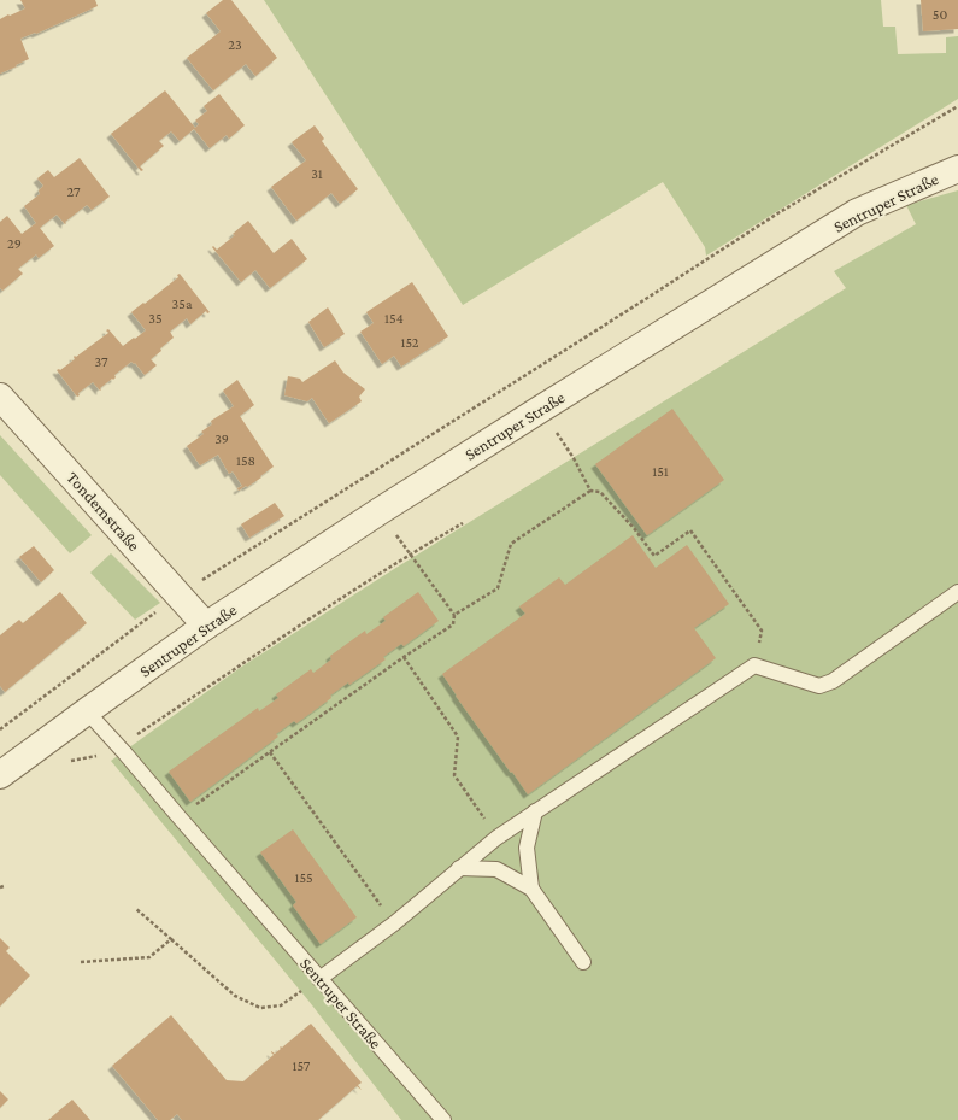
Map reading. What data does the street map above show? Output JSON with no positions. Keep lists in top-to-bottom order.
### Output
{
  "streets": {
    "street": ["Sentruper Straße", "Tondernstraße"]
  },
  "crossings": [
    ["Sentruper Straße", "Tondernstraße"]
  ],
  "house_numbers": [
    "50",
    "23",
    "31",
    "27",
    "29",
    "35a",
    "35",
    "154",
    "152",
    "37",
    "39",
    "158",
    "151",
    "155",
    "157"
  ]
}
